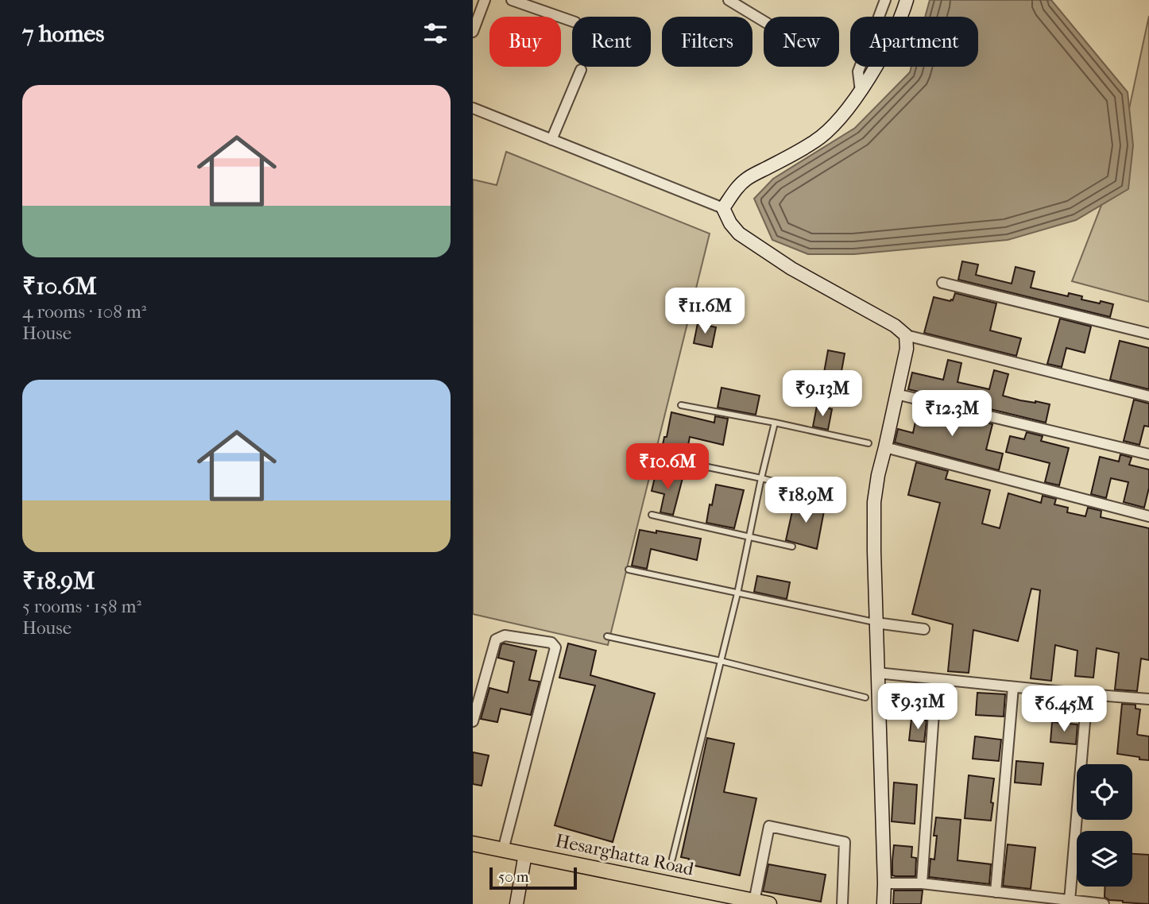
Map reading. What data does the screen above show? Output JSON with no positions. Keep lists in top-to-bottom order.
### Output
{
  "streets": {
    "main road": ["Hesarghatta Road"]
  },
  "scale_bar": "50 m",
  "page": {
    "heading": "7 homes",
    "chip": [
      "Buy",
      "Rent",
      "Filters",
      "New",
      "Apartment"
    ],
    "list": [
      {
        "name": "₹10.6M",
        "note": "4 rooms · 108 m² · House"
      },
      {
        "name": "₹18.9M",
        "note": "5 rooms · 158 m² · House"
      }
    ],
    "price": [
      "₹11.6M",
      "₹9.13M",
      "₹12.3M",
      "₹10.6M",
      "₹18.9M",
      "₹9.31M",
      "₹6.45M"
    ],
    "scale": "50 m"
  }
}
